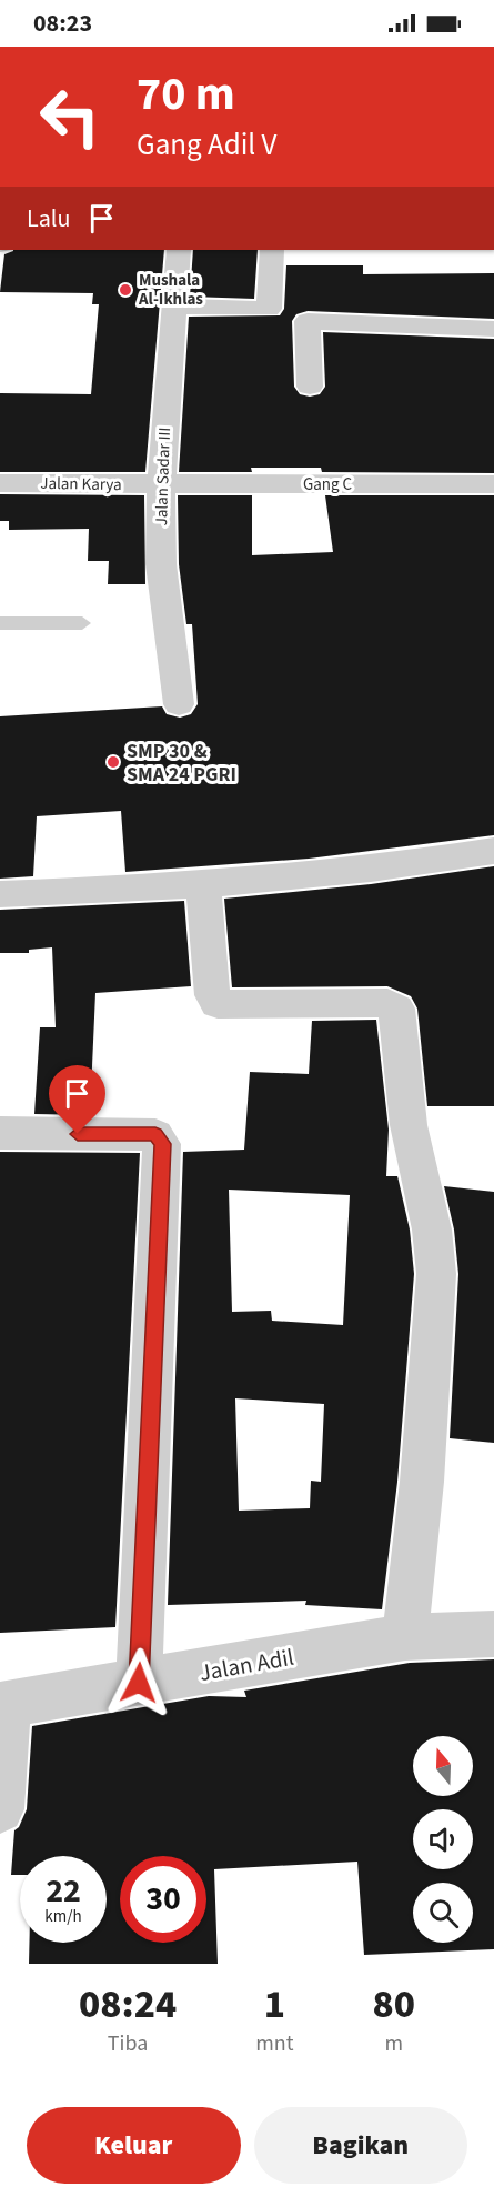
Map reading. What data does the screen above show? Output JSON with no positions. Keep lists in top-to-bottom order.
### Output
{
  "streets": {
    "street": [
      "Jalan Sadar III",
      "Jalan Karya",
      "Gang C",
      "Jalan Adil"
    ]
  },
  "crossings": [
    ["Jalan Sadar III", "Jalan Karya"],
    ["Jalan Sadar III", "Gang C"],
    ["Jalan Karya", "Gang C"]
  ],
  "places": ["Mushala Al-Ikhlas", "SMP 30 & SMA 24 PGRI"],
  "north": "top",
  "page": {
    "status": "08:23",
    "turn": ["70 m", "Gang Adil V"],
    "then": "Lalu",
    "speed": "22 km/h",
    "limit": "30",
    "eta": [
      "08:24",
      "Tiba",
      "1",
      "mnt",
      "80",
      "m"
    ],
    "buttons": ["Keluar", "Bagikan"]
  }
}
